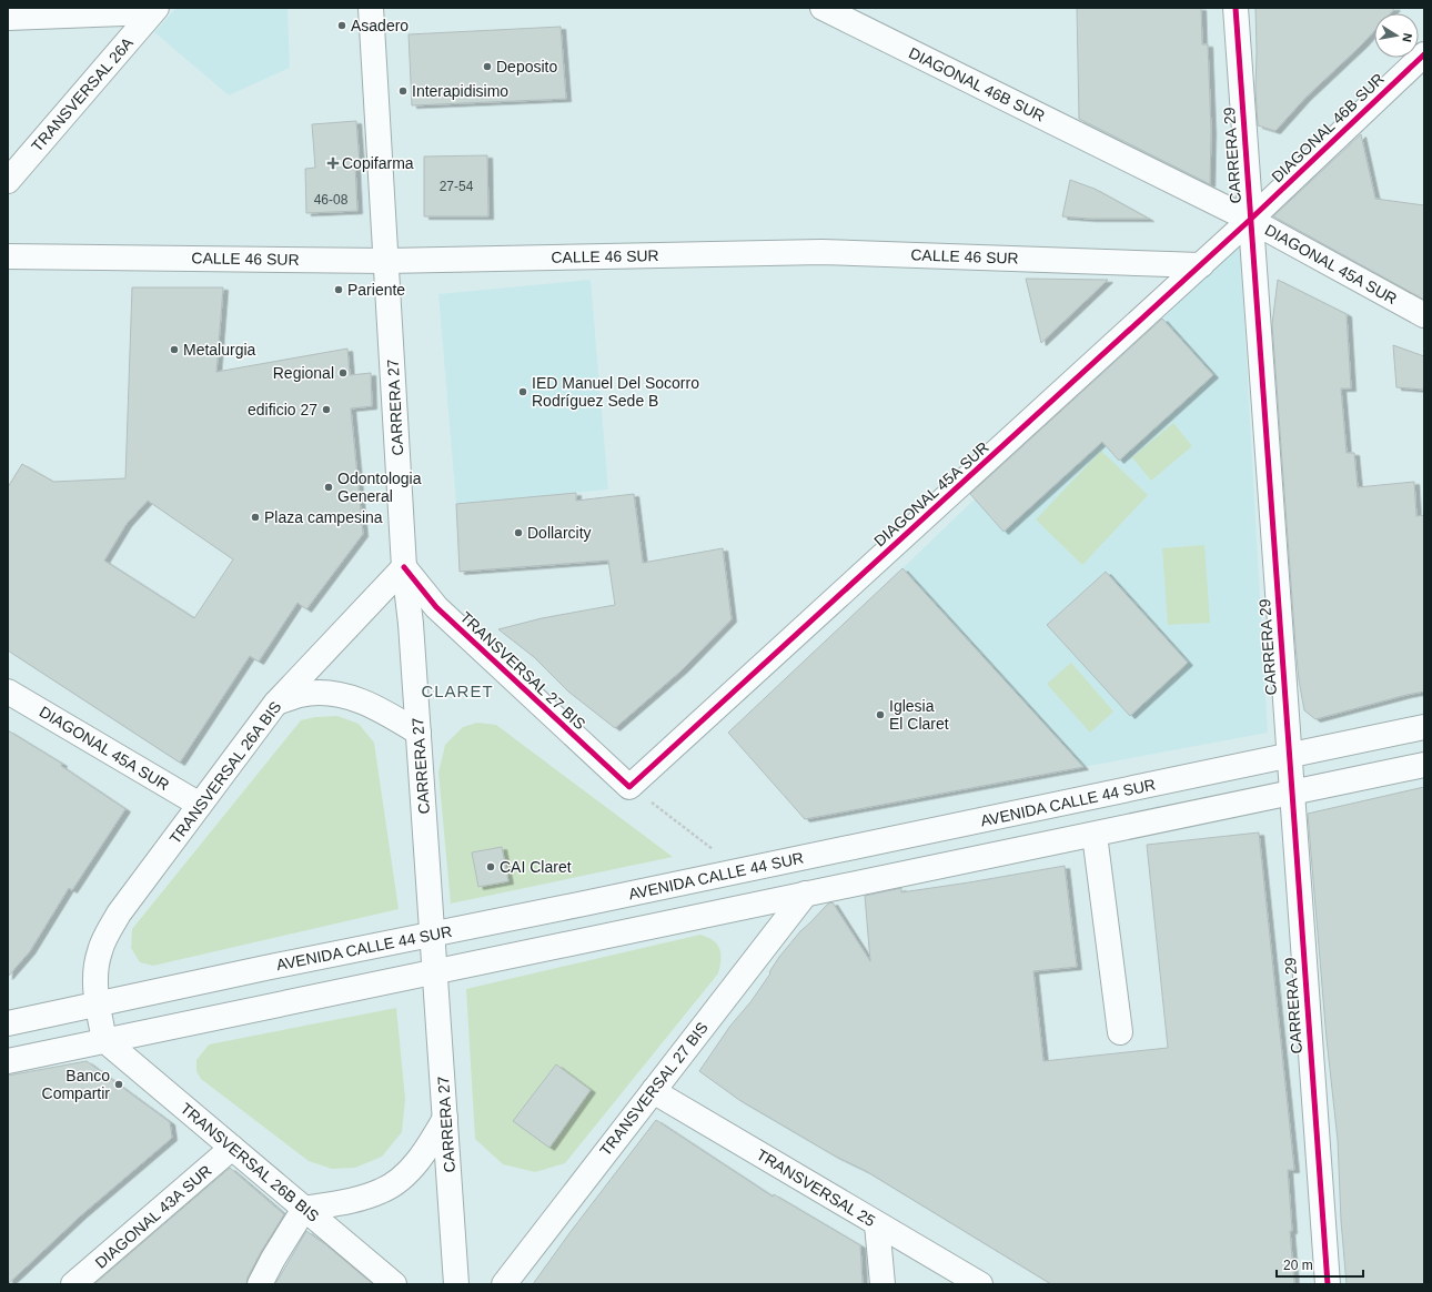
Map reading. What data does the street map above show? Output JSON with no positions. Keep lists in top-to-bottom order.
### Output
{
  "streets": {
    "street": [
      "DIAGONAL 46B SUR",
      "TRANSVERSAL 26A",
      "CARRERA 29",
      "CALLE 46 SUR",
      "DIAGONAL 45A SUR",
      "CARRERA 27",
      "TRANSVERSAL 27 BIS",
      "TRANSVERSAL 26A BIS",
      "AVENIDA CALLE 44 SUR",
      "TRANSVERSAL 26B BIS",
      "TRANSVERSAL 25",
      "DIAGONAL 43A SUR"
    ]
  },
  "crossings": [
    ["DIAGONAL 46B SUR", "CARRERA 29"],
    ["DIAGONAL 46B SUR", "DIAGONAL 45A SUR"],
    ["CARRERA 29", "DIAGONAL 45A SUR"],
    ["CARRERA 29", "AVENIDA CALLE 44 SUR"],
    ["CALLE 46 SUR", "DIAGONAL 45A SUR"],
    ["CALLE 46 SUR", "CARRERA 27"],
    ["DIAGONAL 45A SUR", "TRANSVERSAL 27 BIS"],
    ["DIAGONAL 45A SUR", "TRANSVERSAL 26A BIS"],
    ["CARRERA 27", "TRANSVERSAL 27 BIS"],
    ["CARRERA 27", "TRANSVERSAL 26A BIS"],
    ["CARRERA 27", "AVENIDA CALLE 44 SUR"],
    ["TRANSVERSAL 27 BIS", "TRANSVERSAL 26A BIS"],
    ["TRANSVERSAL 27 BIS", "TRANSVERSAL 25"],
    ["TRANSVERSAL 26A BIS", "AVENIDA CALLE 44 SUR"],
    ["TRANSVERSAL 26A BIS", "TRANSVERSAL 26B BIS"],
    ["TRANSVERSAL 26B BIS", "DIAGONAL 43A SUR"]
  ],
  "districts": ["CLARET"],
  "places": {
    "other": [
      "Asadero",
      "Deposito",
      "Interapidisimo",
      "Pariente",
      "Metalurgia",
      "Regional",
      "IED Manuel Del Socorro Rodríguez Sede B",
      "edificio 27",
      "Odontologia General",
      "Plaza campesina",
      "Dollarcity",
      "Iglesia El Claret",
      "CAI Claret",
      "Banco Compartir"
    ],
    "health": ["Copifarma"]
  },
  "house_numbers": ["27-54", "46-08"],
  "scale_bar": "20 m",
  "north": "right"
}
